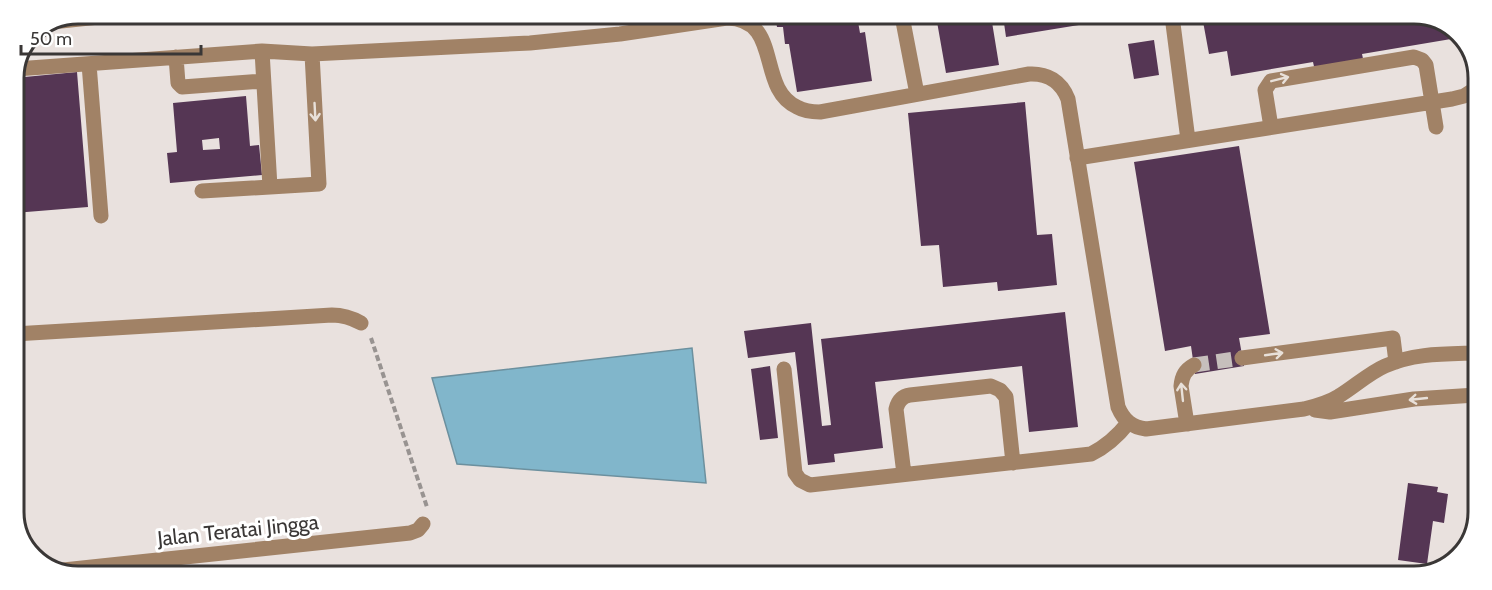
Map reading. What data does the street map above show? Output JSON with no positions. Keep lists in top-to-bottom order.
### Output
{
  "streets": {
    "street": ["Jalan Teratai Jingga"]
  },
  "scale_bar": "50 m"
}
